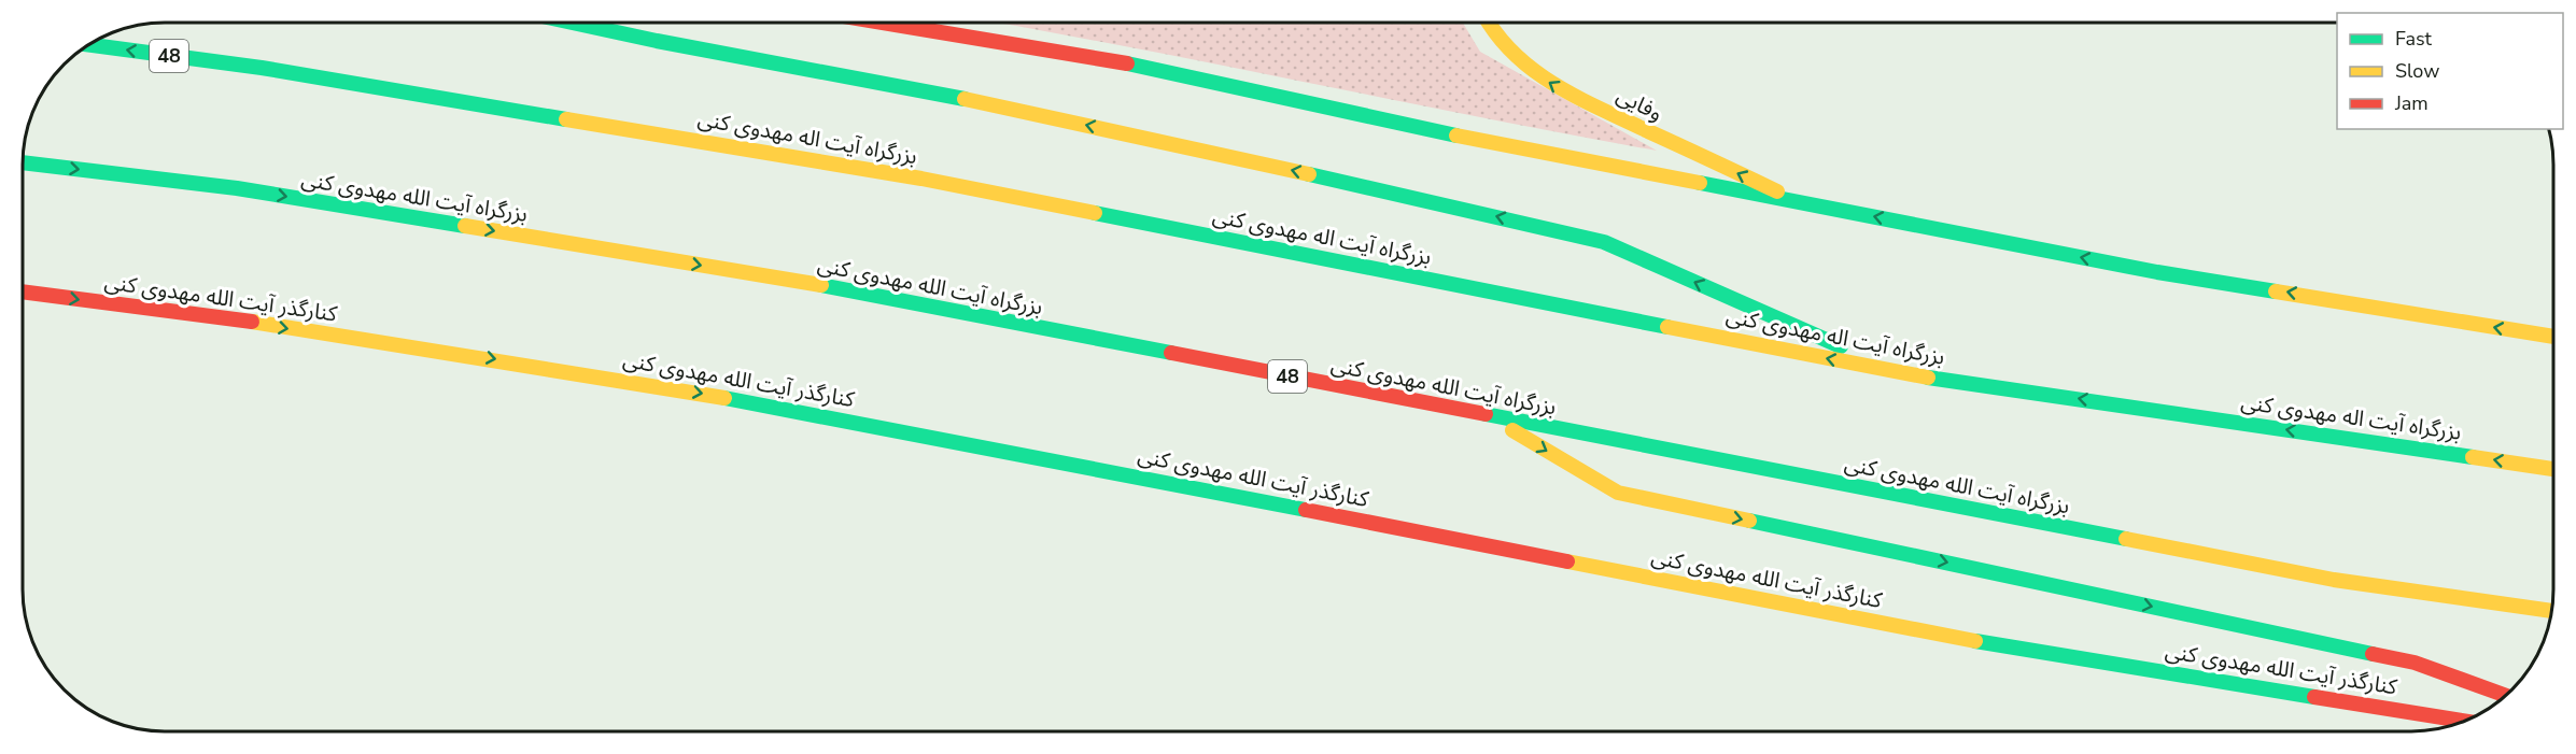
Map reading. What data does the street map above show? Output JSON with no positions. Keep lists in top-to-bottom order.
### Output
{
  "streets": {
    "main road": [
      "48",
      "وفایی",
      "بزرگراه آیت اله مهدوی کنی",
      "بزرگراه آیت الله مهدوی کنی",
      "کنارگذر آیت الله مهدوی کنی"
    ]
  },
  "one_way": ["بزرگراه آیت الله مهدوی کنی"],
  "legend": ["Fast", "Slow", "Jam"]
}
